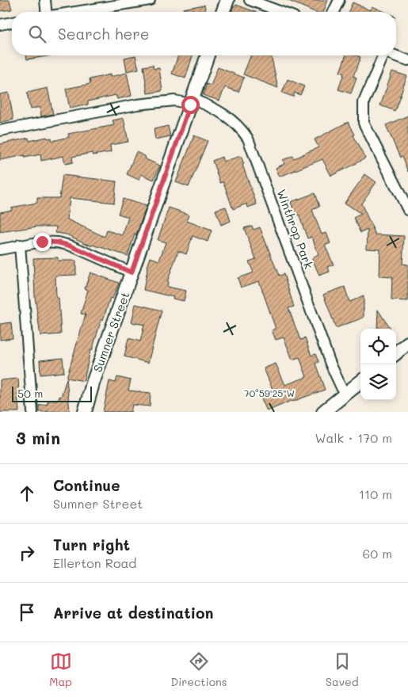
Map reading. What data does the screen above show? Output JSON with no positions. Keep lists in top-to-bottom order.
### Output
{
  "streets": {
    "street": ["Winthrop Park", "Sumner Street"]
  },
  "crossings": [
    ["Winthrop Park", "Sumner Street"]
  ],
  "scale_bar": "50 m",
  "page": {
    "search": "Search here",
    "scale": "50 m",
    "heading": ["3 min", "Walk · 170 m"],
    "list": [
      ["Continue", "Sumner Street", "110 m"],
      ["Turn right", "Ellerton Road", "60 m"],
      "Arrive at destination"
    ],
    "nav": ["Map", "Directions", "Saved"]
  },
  "coordinates": ["70°59'25\"W"]
}
